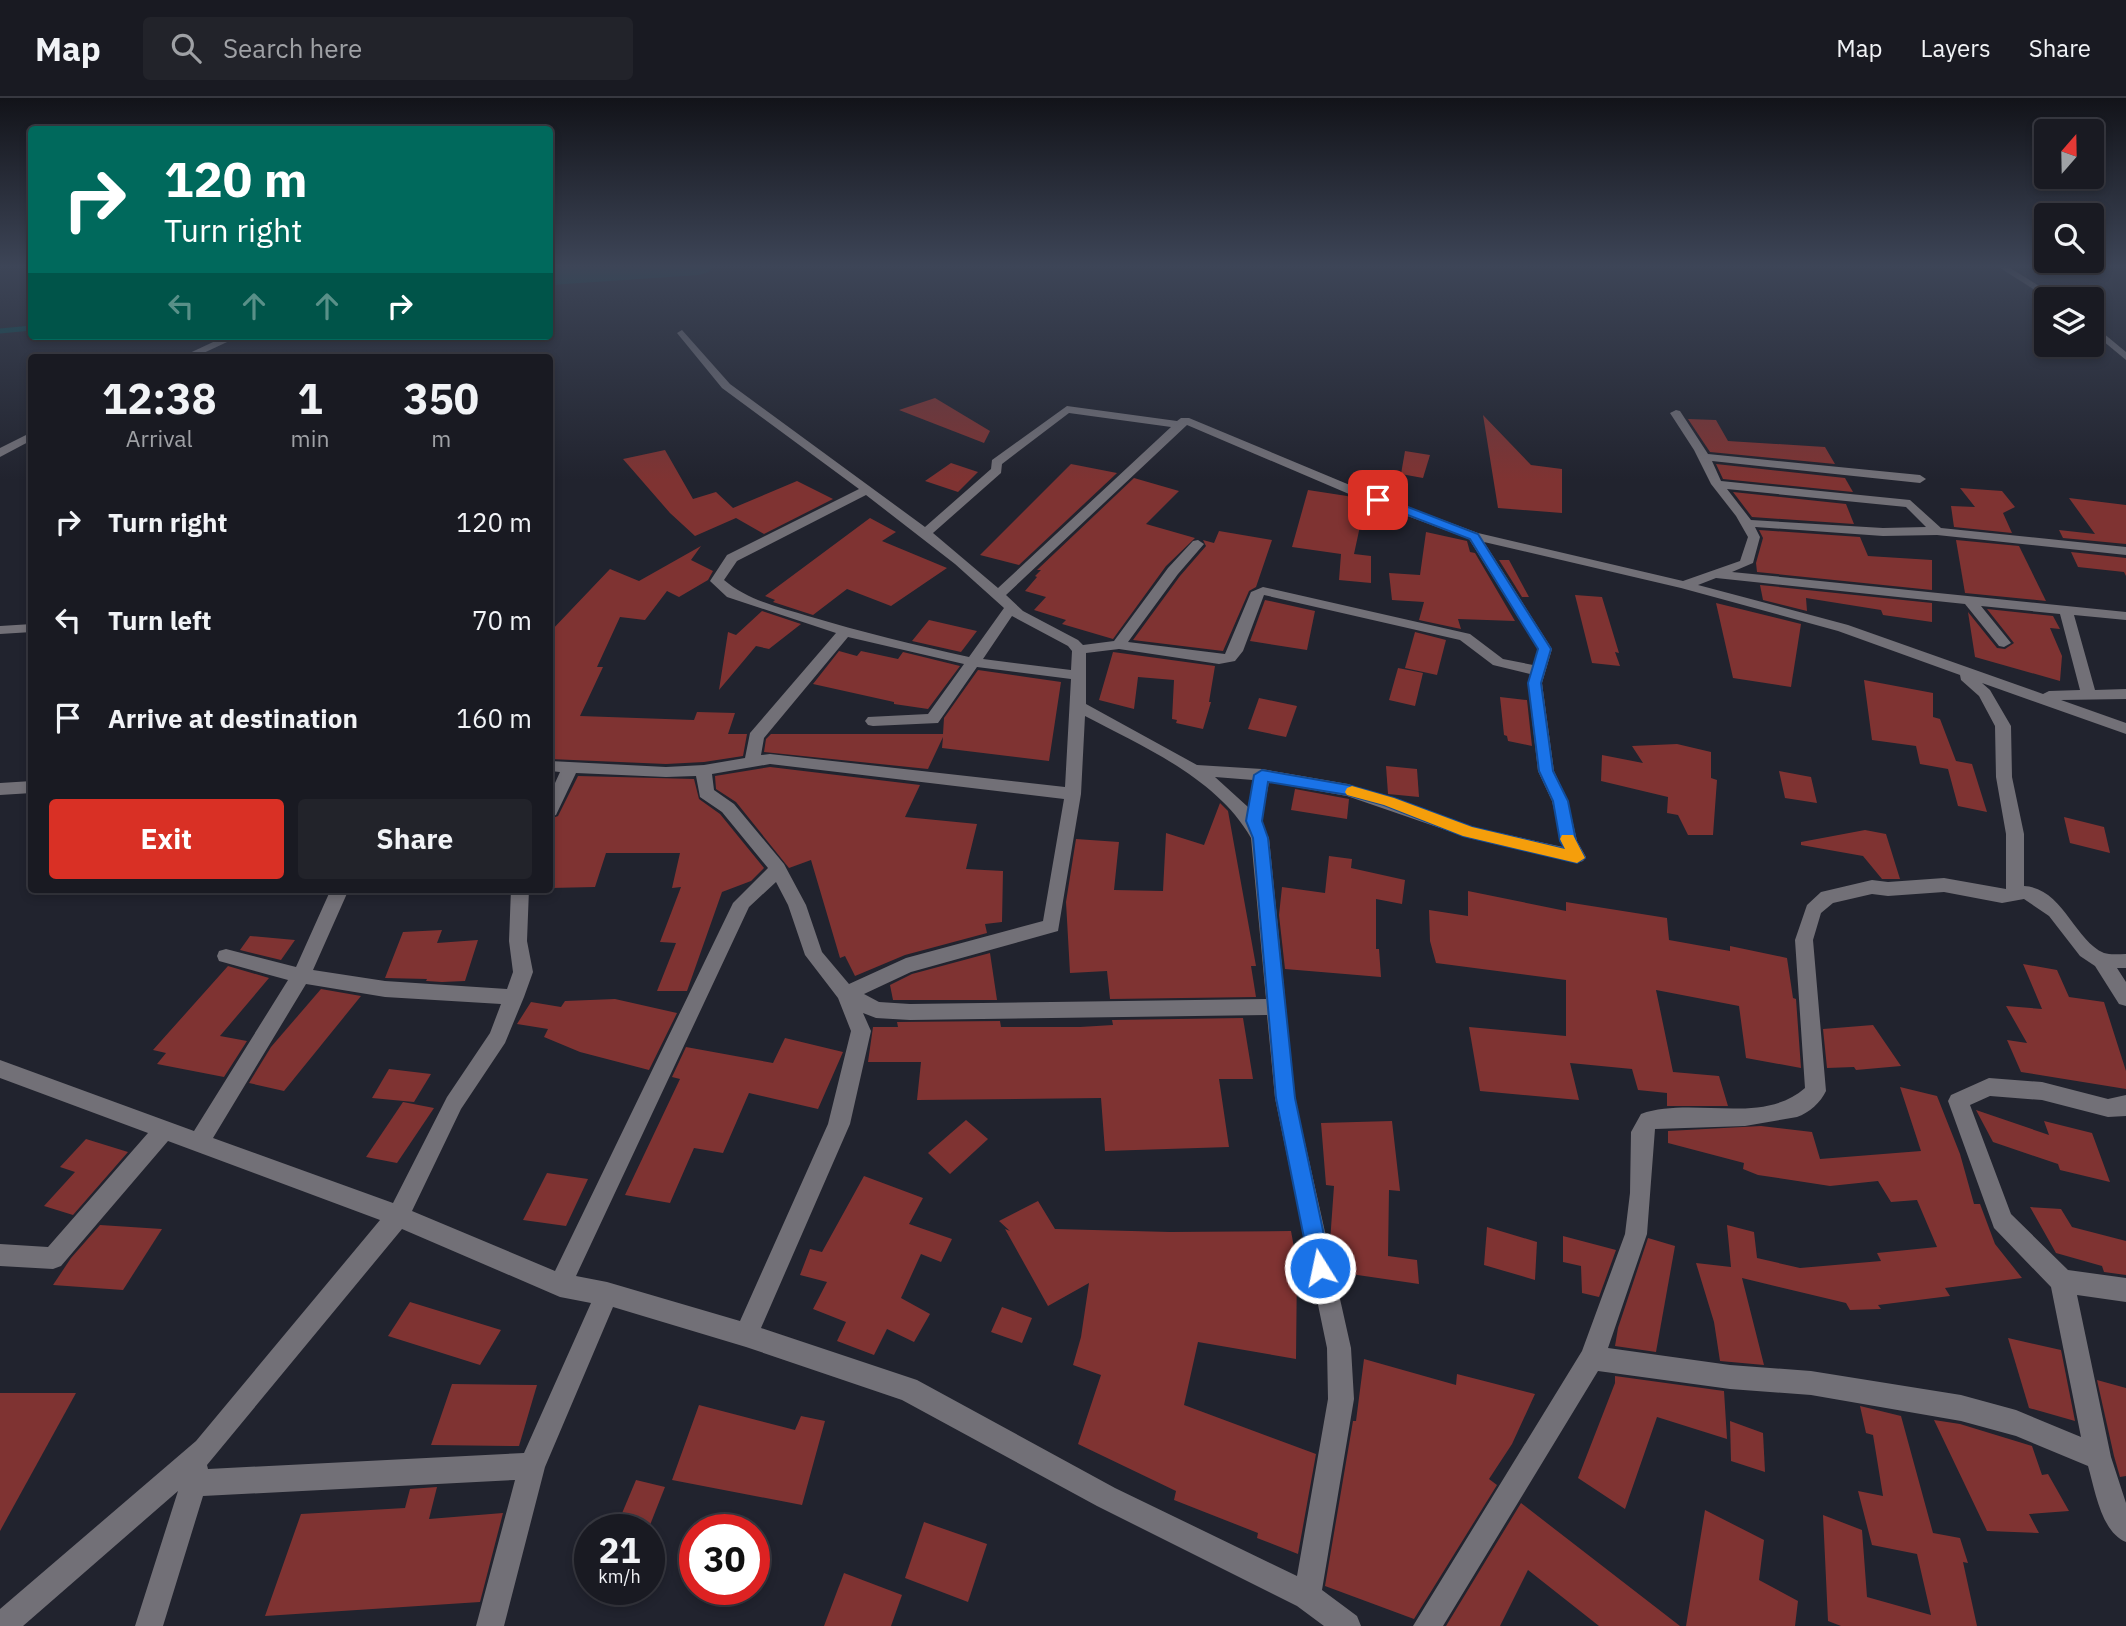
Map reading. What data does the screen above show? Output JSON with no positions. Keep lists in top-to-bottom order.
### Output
{
  "north": "top",
  "page": {
    "header": "Map",
    "search": "Search here",
    "nav": ["Map", "Layers", "Share"],
    "turn": ["120 m", "Turn right"],
    "eta": [
      "12:38",
      "Arrival",
      "1",
      "min",
      "350",
      "m"
    ],
    "list": [
      {
        "name": "Turn right",
        "value": "120 m"
      },
      {
        "name": "Turn left",
        "value": "70 m"
      },
      {
        "name": "Arrive at destination",
        "value": "160 m"
      }
    ],
    "buttons": ["Exit", "Share"],
    "speed": "21 km/h",
    "limit": "30"
  }
}
